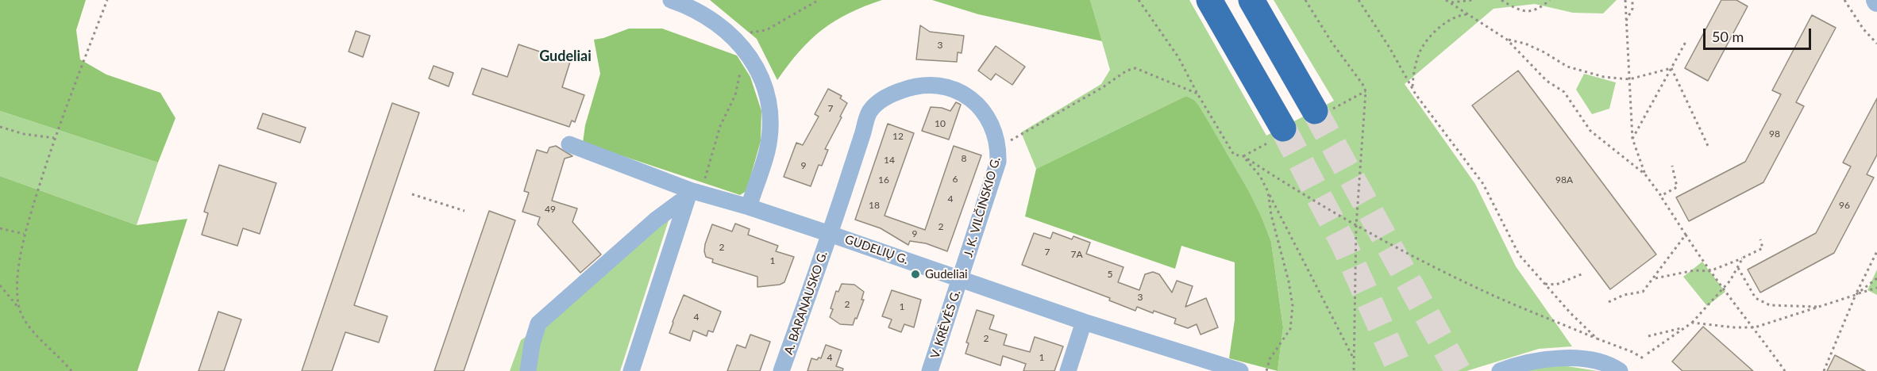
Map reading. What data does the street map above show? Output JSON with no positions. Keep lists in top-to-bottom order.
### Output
{
  "streets": {
    "street": [
      "J. K. VILČINSKIO G.",
      "GUDELIŲ G.",
      "A. BARANAUSKO G.",
      "V. KRĖVĖS G."
    ]
  },
  "crossings": [
    ["J. K. VILČINSKIO G.", "GUDELIŲ G."],
    ["J. K. VILČINSKIO G.", "A. BARANAUSKO G."],
    ["J. K. VILČINSKIO G.", "V. KRĖVĖS G."],
    ["GUDELIŲ G.", "A. BARANAUSKO G."],
    ["GUDELIŲ G.", "V. KRĖVĖS G."]
  ],
  "districts": ["Gudeliai"],
  "places": ["Gudeliai"],
  "house_numbers": [
    "3",
    "7",
    "10",
    "98",
    "12",
    "8",
    "14",
    "9",
    "6",
    "16",
    "98A",
    "4",
    "18",
    "96",
    "49",
    "2",
    "9",
    "2",
    "7",
    "7A",
    "1",
    "5",
    "3",
    "2",
    "1",
    "4",
    "2",
    "4",
    "1"
  ],
  "scale_bar": "50 m"
}
